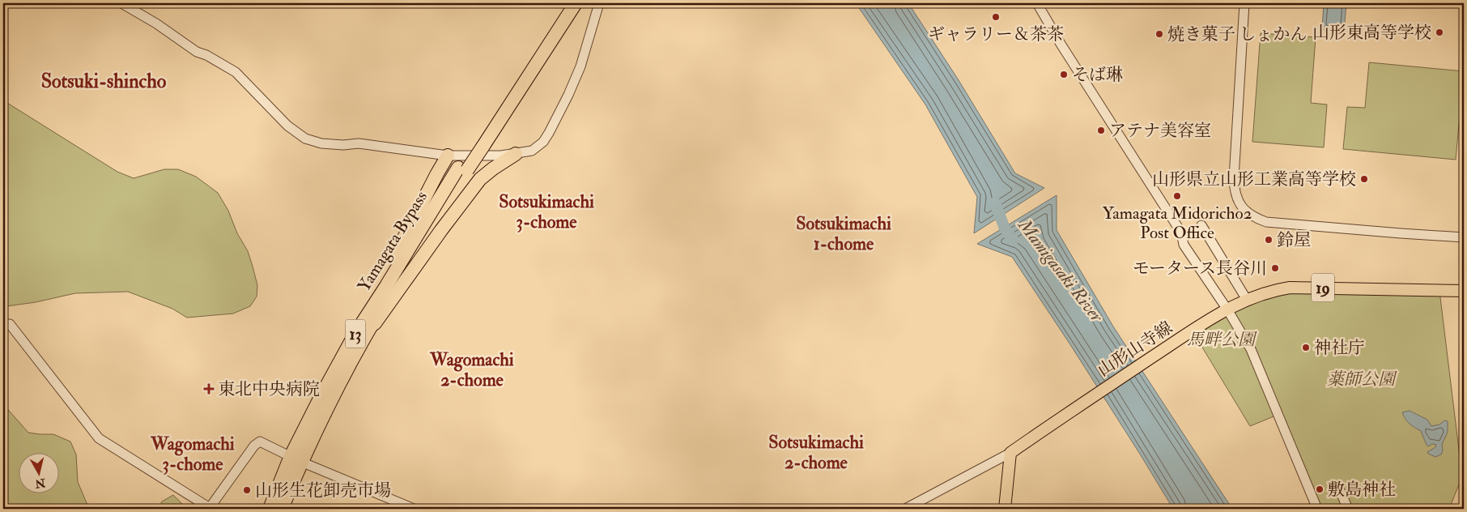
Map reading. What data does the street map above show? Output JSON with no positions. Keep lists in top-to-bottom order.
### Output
{
  "streets": {
    "highway": ["Yamagata Bypass", "13"],
    "main road": ["19", "山形山寺線"]
  },
  "districts": [
    "Sotsuki-shincho",
    "Sotsukimachi 3-chome",
    "Sotsukimachi 1-chome",
    "Wagomachi 2-chome",
    "Sotsukimachi 2-chome",
    "Wagomachi 3-chome"
  ],
  "water": ["Mamigasaki River"],
  "parks": ["馬畔公園", "薬師公園"],
  "places": {
    "other": [
      "ギャラリー＆茶茶",
      "山形東高等学校",
      "焼き菓子 しょかん",
      "そば琳",
      "アテナ美容室",
      "山形県立山形工業高等学校",
      "Yamagata Midoricho2 Post Office",
      "鈴屋",
      "モータース長谷川",
      "神社庁",
      "敷島神社",
      "山形生花卸売市場"
    ],
    "health": ["東北中央病院"]
  },
  "north": "bottom"
}
